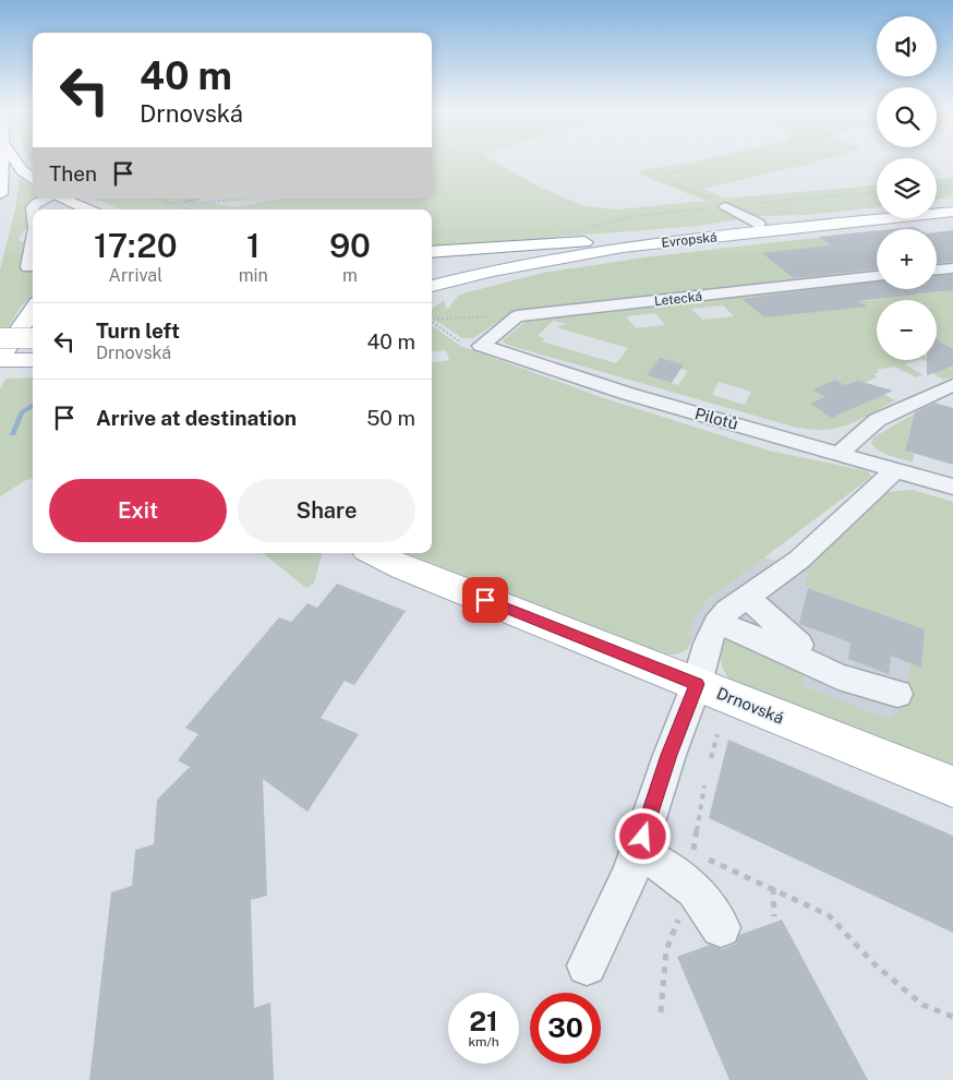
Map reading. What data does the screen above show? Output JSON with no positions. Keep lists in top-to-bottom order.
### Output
{
  "streets": {
    "main road": ["Evropská", "Drnovská"],
    "street": ["Letecká", "Pilotů"]
  },
  "page": {
    "map_buttons": ["+", "−"],
    "turn": ["40 m", "Drnovská"],
    "then": "Then",
    "eta": [
      "17:20",
      "Arrival",
      "1",
      "min",
      "90",
      "m"
    ],
    "list": [
      {
        "name": "Turn left",
        "note": "Drnovská",
        "value": "40 m"
      },
      {
        "name": "Arrive at destination",
        "value": "50 m"
      }
    ],
    "buttons": ["Exit", "Share"],
    "speed": "21 km/h",
    "limit": "30"
  }
}
